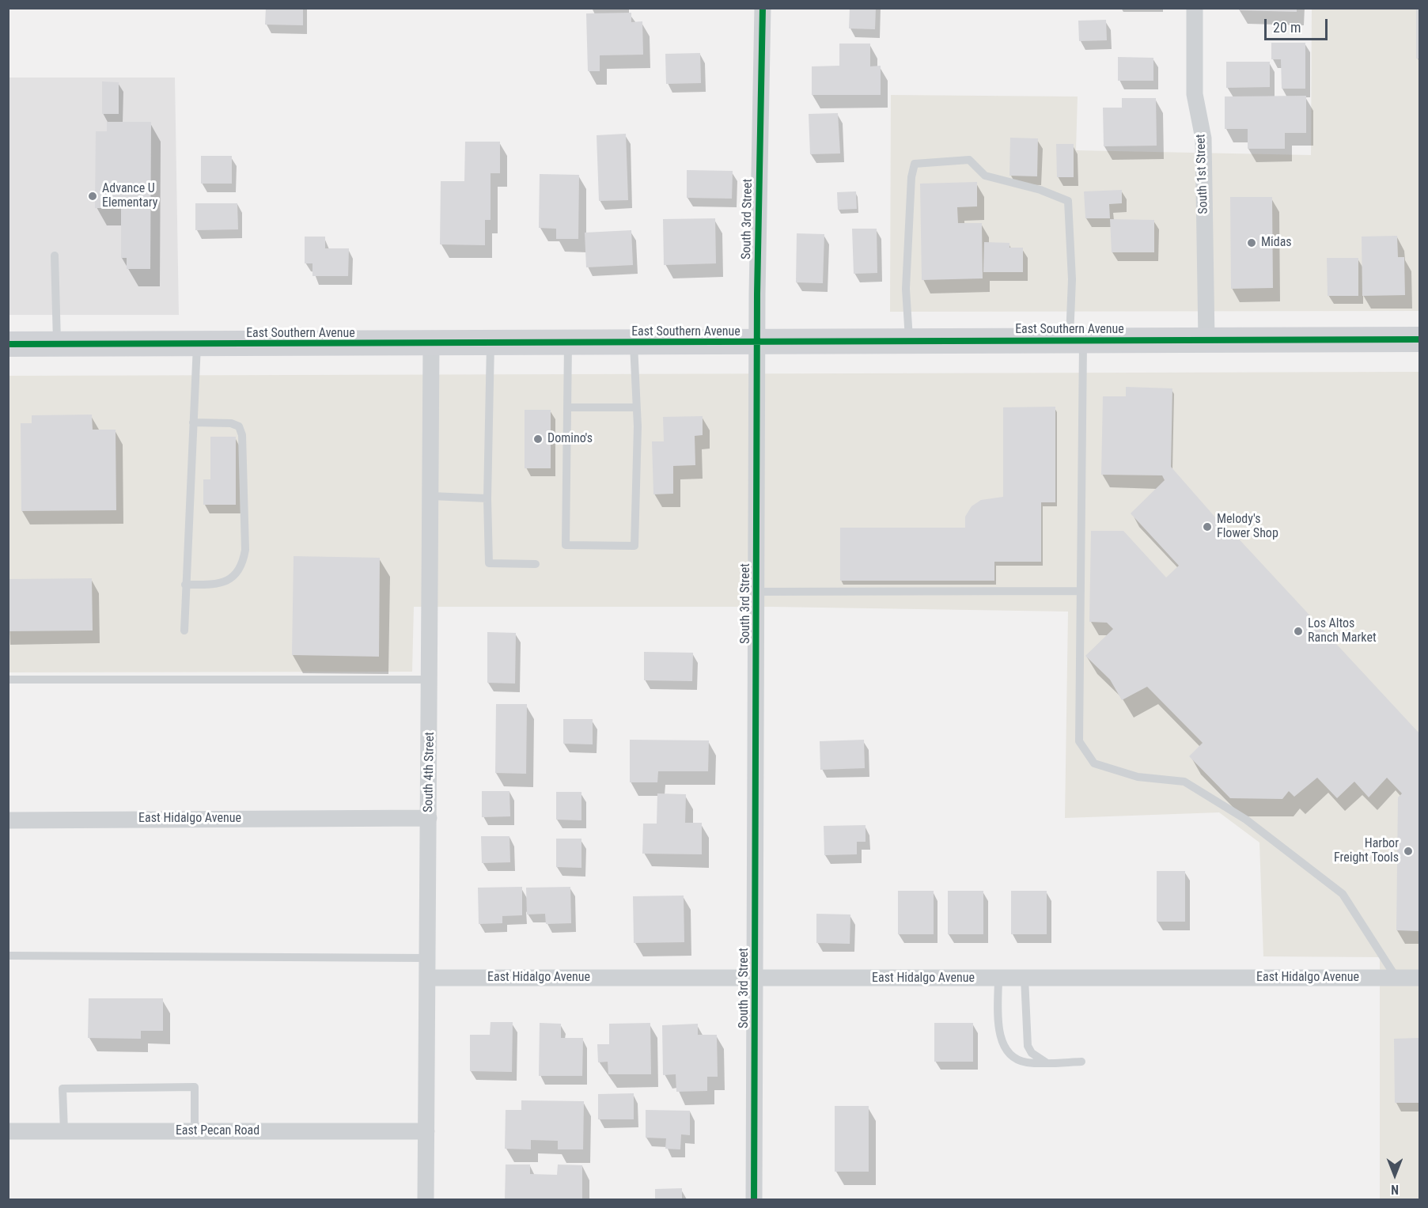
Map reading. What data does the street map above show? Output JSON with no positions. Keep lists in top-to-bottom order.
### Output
{
  "streets": {
    "main road": ["East Southern Avenue"],
    "street": [
      "South 1st Street",
      "South 3rd Street",
      "South 4th Street",
      "East Hidalgo Avenue",
      "East Pecan Road"
    ]
  },
  "crossings": [
    ["South 1st Street", "East Southern Avenue"],
    ["South 3rd Street", "East Southern Avenue"],
    ["South 3rd Street", "East Hidalgo Avenue"],
    ["East Southern Avenue", "South 4th Street"],
    ["South 4th Street", "East Hidalgo Avenue"],
    ["South 4th Street", "East Pecan Road"]
  ],
  "places": [
    "Advance U Elementary",
    "Midas",
    "Domino's",
    "Melody's Flower Shop",
    "Los Altos Ranch Market",
    "Harbor Freight Tools"
  ],
  "scale_bar": "20 m",
  "north": "bottom"
}
